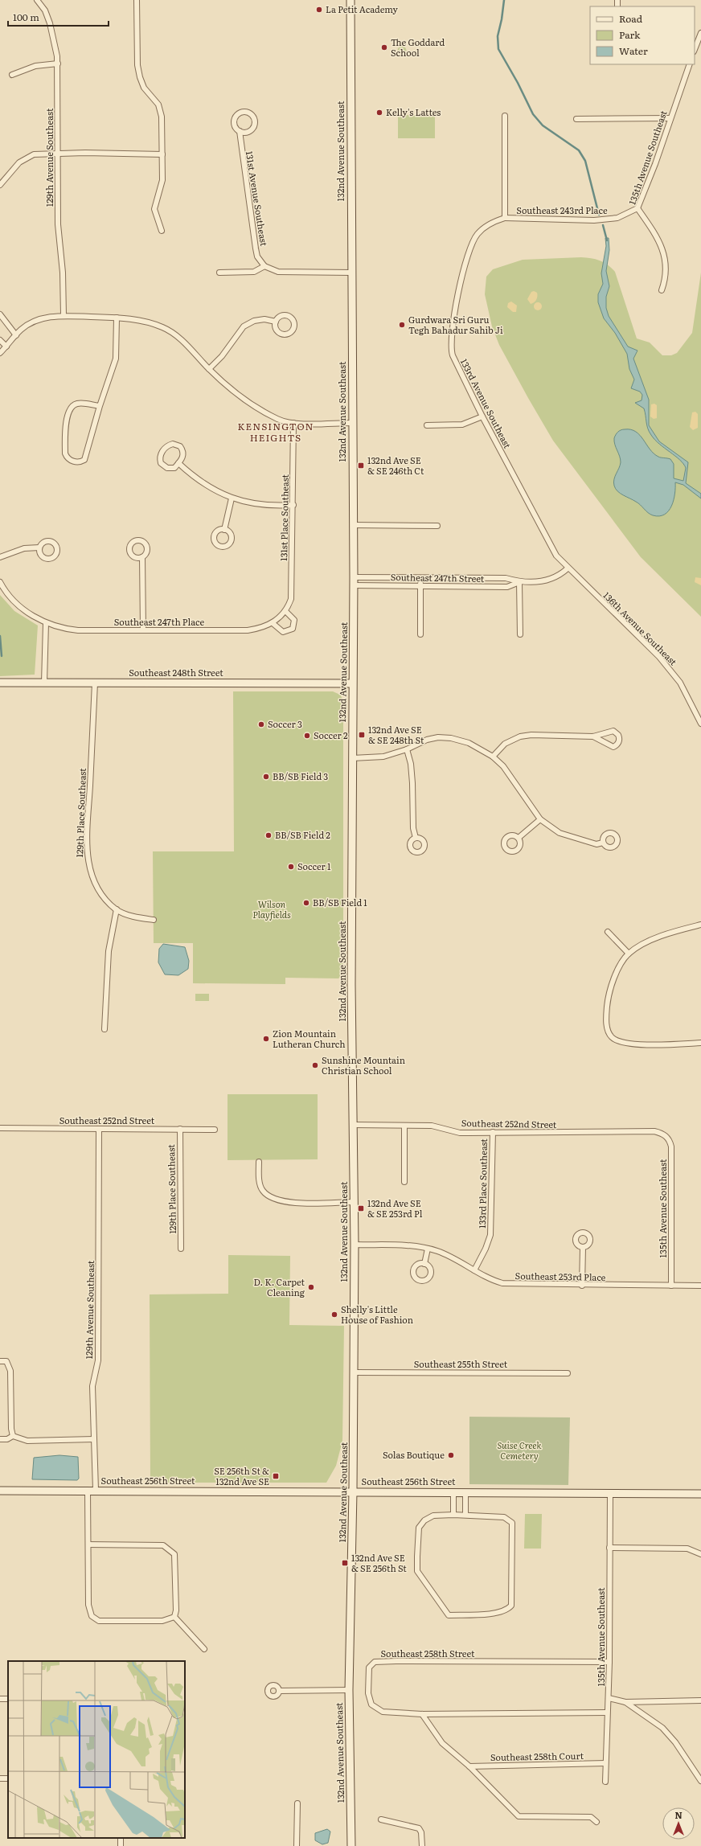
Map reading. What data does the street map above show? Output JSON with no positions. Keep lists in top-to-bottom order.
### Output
{
  "streets": {
    "main road": ["132nd Avenue Southeast", "Southeast 248th Street", "Southeast 256th Street"],
    "street": [
      "129th Avenue Southeast",
      "135th Avenue Southeast",
      "131st Avenue Southeast",
      "Southeast 243rd Place",
      "133rd Avenue Southeast",
      "131st Place Southeast",
      "Southeast 247th Street",
      "Southeast 247th Place",
      "136th Avenue Southeast",
      "129th Place Southeast",
      "Southeast 252nd Street",
      "133rd Place Southeast",
      "Southeast 253rd Place",
      "Southeast 255th Street",
      "Southeast 258th Street",
      "Southeast 258th Court"
    ]
  },
  "crossings": [
    ["132nd Avenue Southeast", "Southeast 247th Street"],
    ["132nd Avenue Southeast", "Southeast 248th Street"],
    ["132nd Avenue Southeast", "Southeast 252nd Street"],
    ["132nd Avenue Southeast", "Southeast 253rd Place"],
    ["132nd Avenue Southeast", "Southeast 255th Street"],
    ["132nd Avenue Southeast", "Southeast 256th Street"],
    ["129th Avenue Southeast", "Southeast 252nd Street"],
    ["129th Avenue Southeast", "Southeast 256th Street"],
    ["135th Avenue Southeast", "Southeast 243rd Place"],
    ["135th Avenue Southeast", "Southeast 252nd Street"],
    ["135th Avenue Southeast", "Southeast 253rd Place"],
    ["135th Avenue Southeast", "Southeast 256th Street"],
    ["135th Avenue Southeast", "Southeast 258th Street"],
    ["135th Avenue Southeast", "Southeast 258th Court"],
    ["Southeast 243rd Place", "133rd Avenue Southeast"],
    ["133rd Avenue Southeast", "Southeast 247th Street"],
    ["133rd Avenue Southeast", "136th Avenue Southeast"],
    ["131st Place Southeast", "Southeast 247th Place"],
    ["Southeast 247th Street", "136th Avenue Southeast"],
    ["Southeast 248th Street", "129th Place Southeast"],
    ["129th Place Southeast", "Southeast 252nd Street"],
    ["Southeast 252nd Street", "133rd Place Southeast"],
    ["133rd Place Southeast", "Southeast 253rd Place"]
  ],
  "districts": ["KENSINGTON HEIGHTS"],
  "parks": ["Wilson Playfields", "Suise Creek Cemetery"],
  "places": {
    "other": [
      "La Petit Academy",
      "The Goddard School",
      "Kelly's Lattes",
      "Gurdwara Sri Guru Tegh Bahadur Sahib Ji",
      "Soccer 3",
      "Soccer 2",
      "BB/SB Field 3",
      "BB/SB Field 2",
      "Soccer 1",
      "BB/SB Field 1",
      "Zion Mountain Lutheran Church",
      "Sunshine Mountain Christian School",
      "D. K. Carpet Cleaning",
      "Shelly's Little House of Fashion",
      "Solas Boutique"
    ],
    "transit": [
      "132nd Ave SE & SE 246th Ct",
      "132nd Ave SE & SE 248th St",
      "132nd Ave SE & SE 253rd Pl",
      "SE 256th St & 132nd Ave SE",
      "132nd Ave SE & SE 256th St"
    ]
  },
  "legend": ["Road", "Park", "Water"],
  "scale_bar": "100 m",
  "north": "top"
}
